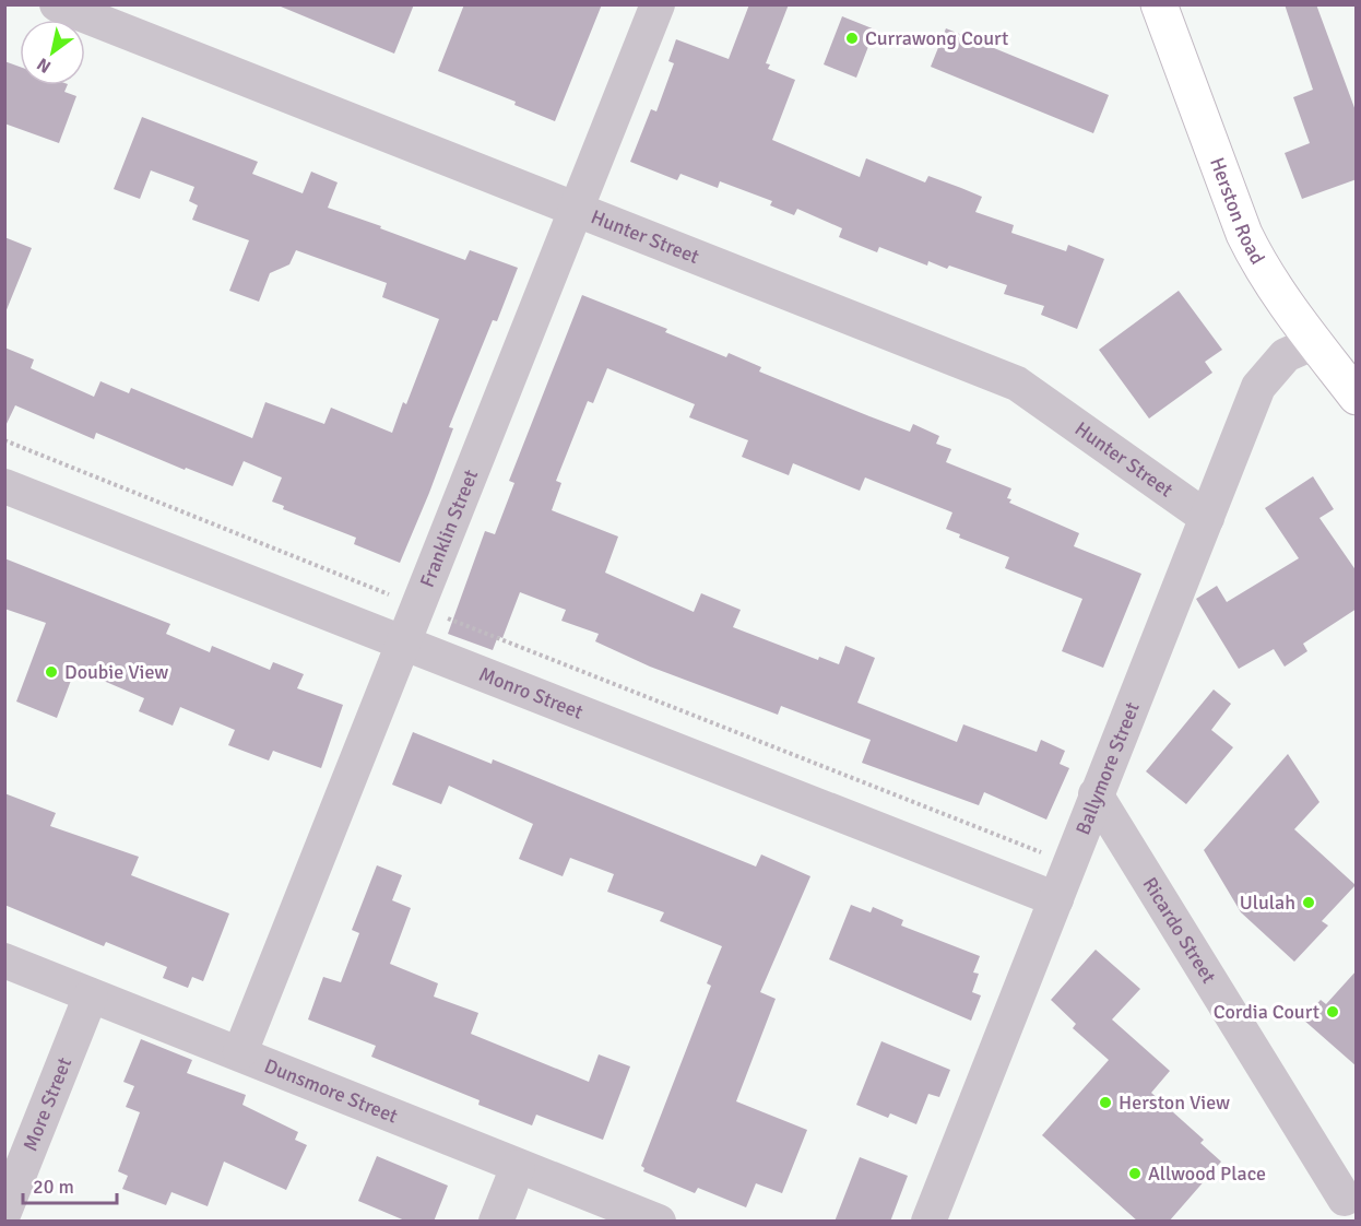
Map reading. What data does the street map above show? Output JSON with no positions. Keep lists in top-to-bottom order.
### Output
{
  "streets": {
    "main road": ["Herston Road"],
    "street": [
      "Hunter Street",
      "Franklin Street",
      "Monro Street",
      "Ballymore Street",
      "Ricardo Street",
      "Dunsmore Street",
      "More Street"
    ]
  },
  "crossings": [
    ["Herston Road", "Ballymore Street"],
    ["Hunter Street", "Franklin Street"],
    ["Hunter Street", "Ballymore Street"],
    ["Franklin Street", "Monro Street"],
    ["Franklin Street", "Dunsmore Street"],
    ["Monro Street", "Ballymore Street"],
    ["Ballymore Street", "Ricardo Street"],
    ["Dunsmore Street", "More Street"]
  ],
  "places": [
    "Currawong Court",
    "Doubie View",
    "Ululah",
    "Cordia Court",
    "Herston View",
    "Allwood Place"
  ],
  "scale_bar": "20 m",
  "north": "bottom left"
}
